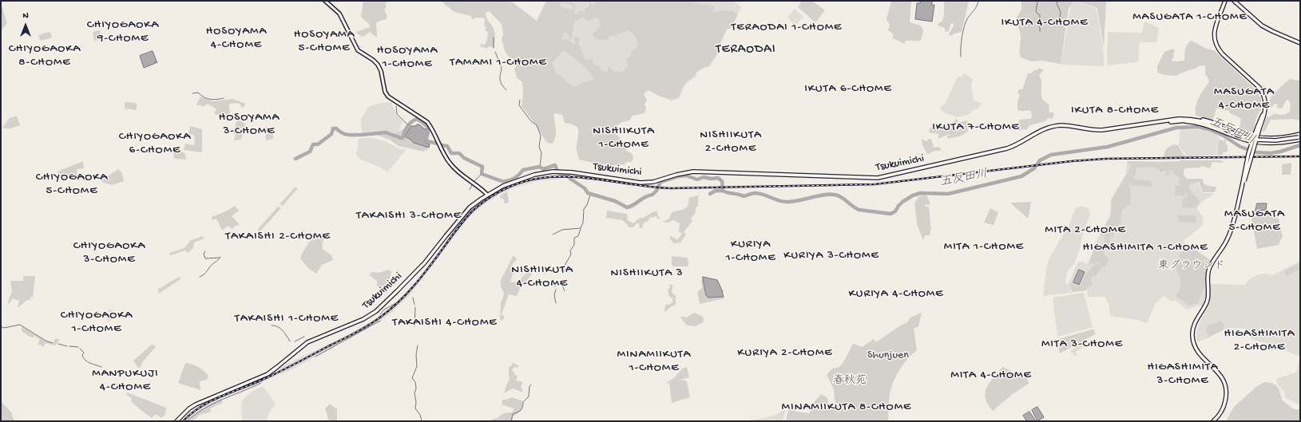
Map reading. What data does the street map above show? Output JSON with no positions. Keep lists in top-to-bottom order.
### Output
{
  "streets": {
    "main road": ["Tsukuimichi"]
  },
  "districts": [
    "MASUGATA 1-CHOME",
    "IKUTA 4-CHOME",
    "CHIYOGAOKA 9-CHOME",
    "TERAODAI 1-CHOME",
    "HOSOYAMA 4-CHOME",
    "HOSOYAMA 5-CHOME",
    "CHIYOGAOKA 8-CHOME",
    "TERAODAI",
    "HOSOYAMA 1-CHOME",
    "TAMAMI 1-CHOME",
    "IKUTA 6-CHOME",
    "MASUGATA 4-CHOME",
    "IKUTA 8-CHOME",
    "HOSOYAMA 3-CHOME",
    "IKUTA 7-CHOME",
    "NISHIIKUTA 1-CHOME",
    "NISHIIKUTA 2-CHOME",
    "CHIYOGAOKA 6-CHOME",
    "CHIYOGAOKA 5-CHOME",
    "MASUGATA 5-CHOME",
    "TAKAISHI 3-CHOME",
    "MITA 2-CHOME",
    "TAKAISHI 2-CHOME",
    "KURIYA 1-CHOME",
    "CHIYOGAOKA 3-CHOME",
    "MITA 1-CHOME",
    "HIGASHIMITA 1-CHOME",
    "KURIYA 3-CHOME",
    "NISHIIKUTA 4-CHOME",
    "NISHIIKUTA 3",
    "KURIYA 4-CHOME",
    "CHIYOGAOKA 1-CHOME",
    "TAKAISHI 1-CHOME",
    "TAKAISHI 4-CHOME",
    "HIGASHIMITA 2-CHOME",
    "MITA 3-CHOME",
    "KURIYA 2-CHOME",
    "MINAMIIKUTA 1-CHOME",
    "HIGASHIMITA 3-CHOME",
    "MANPUKUJI 4-CHOME",
    "MITA 4-CHOME",
    "MINAMIIKUTA 8-CHOME"
  ],
  "water": ["五反田川"],
  "parks": ["東グラウンド", "Shunjuen", "春秋苑"],
  "north": "top"
}
